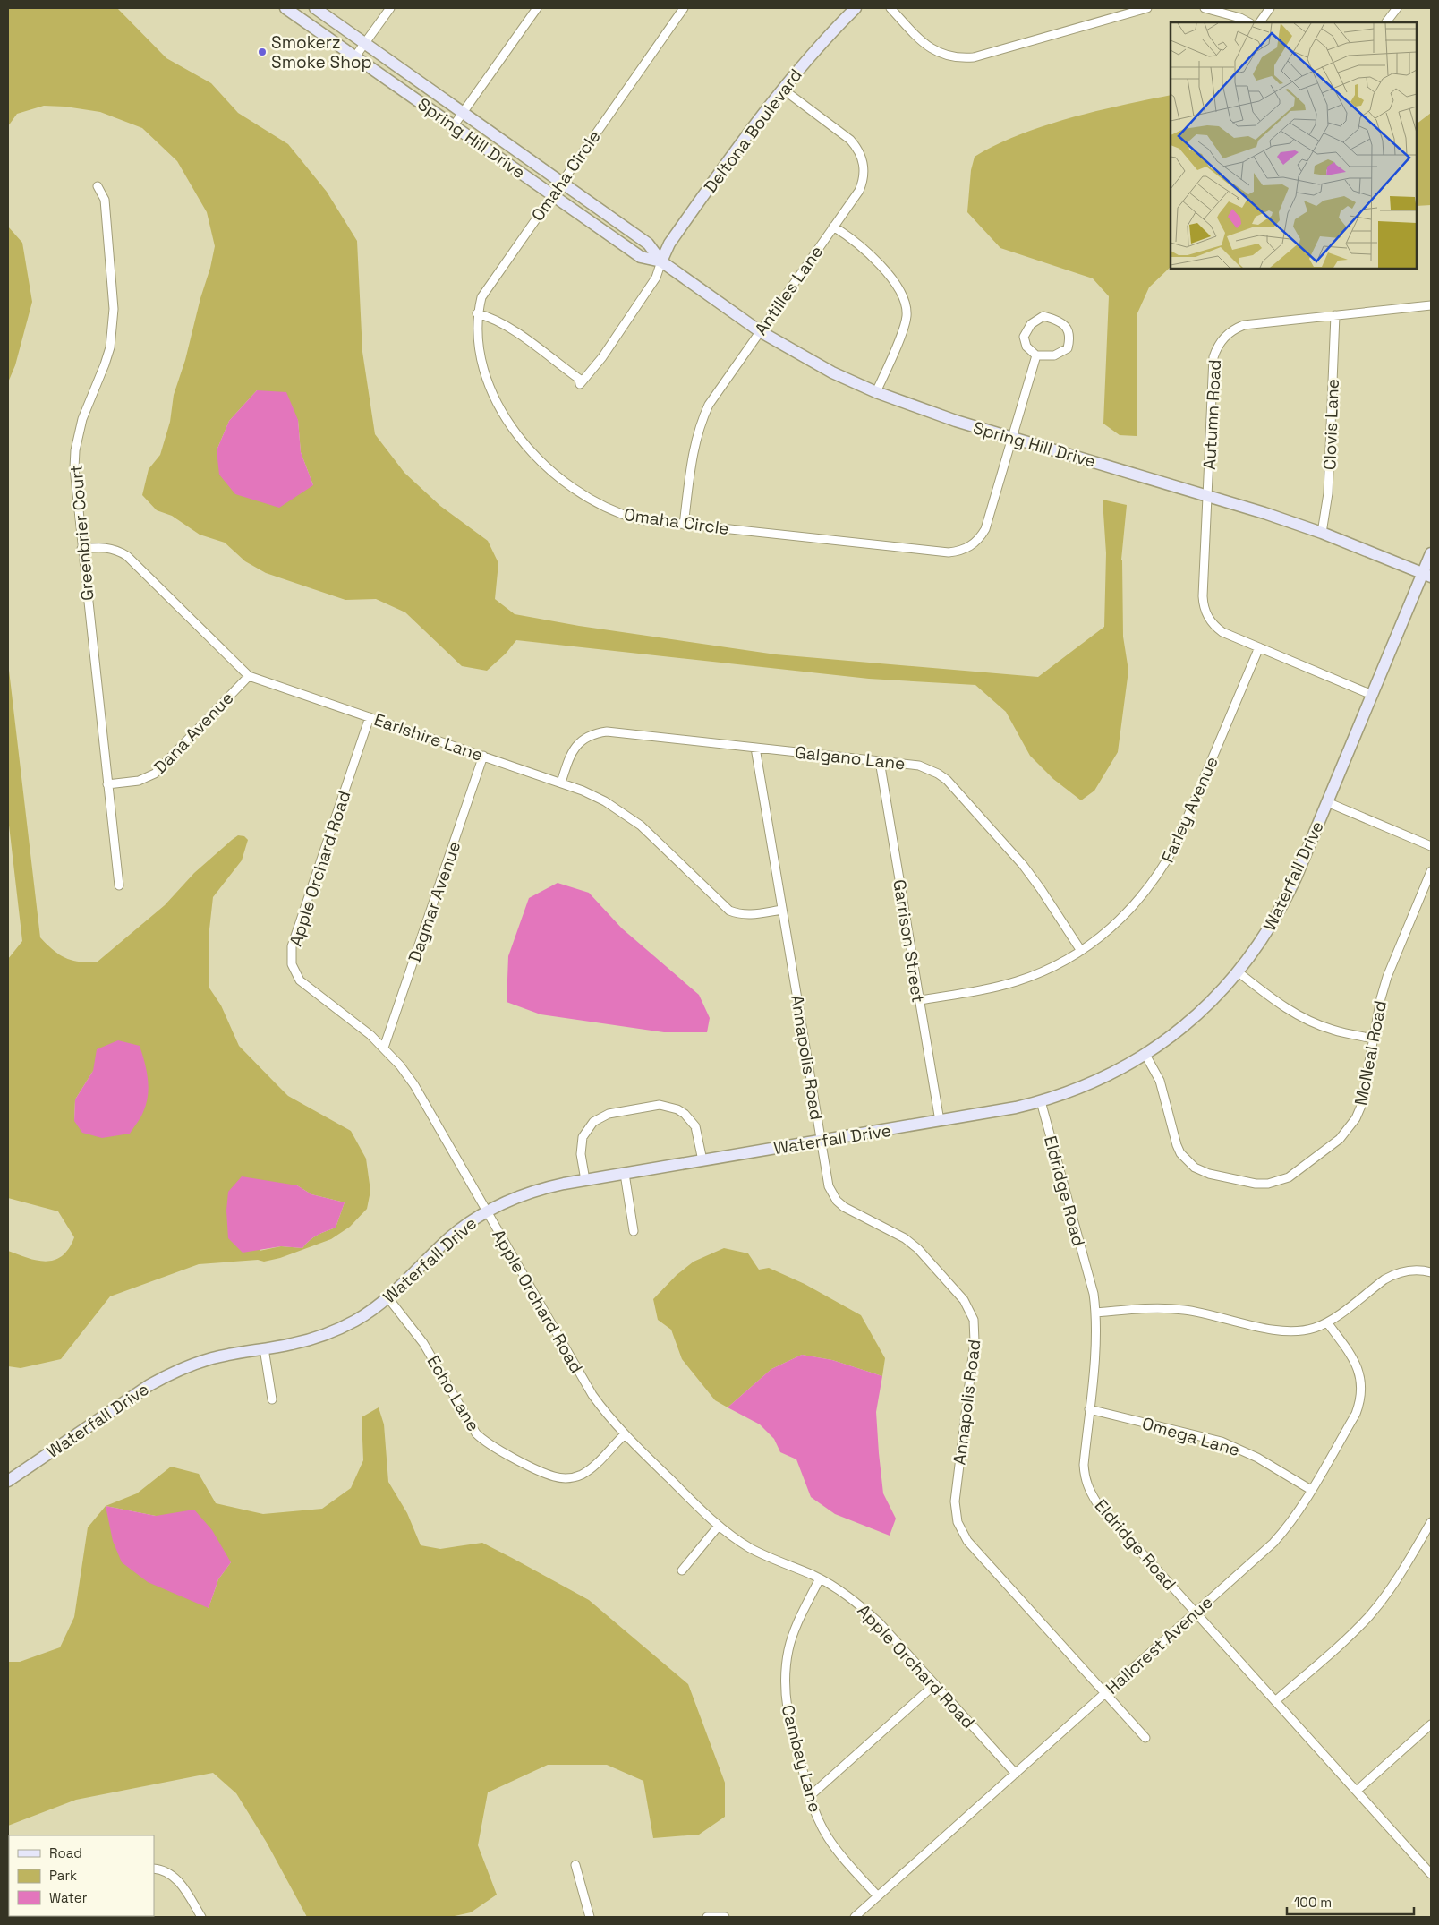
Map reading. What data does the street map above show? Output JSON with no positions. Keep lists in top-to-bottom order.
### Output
{
  "streets": {
    "main road": ["Deltona Boulevard", "Spring Hill Drive", "Waterfall Drive"],
    "street": [
      "Omaha Circle",
      "Antilles Lane",
      "Autumn Road",
      "Clovis Lane",
      "Greenbrier Court",
      "Dana Avenue",
      "Earlshire Lane",
      "Galgano Lane",
      "Farley Avenue",
      "Apple Orchard Road",
      "Dagmar Avenue",
      "Garrison Street",
      "McNeal Road",
      "Annapolis Road",
      "Eldridge Road",
      "Echo Lane",
      "Omega Lane",
      "Hallcrest Avenue",
      "Cambay Lane"
    ]
  },
  "crossings": [
    ["Deltona Boulevard", "Spring Hill Drive"],
    ["Deltona Boulevard", "Antilles Lane"],
    ["Spring Hill Drive", "Omaha Circle"],
    ["Spring Hill Drive", "Antilles Lane"],
    ["Spring Hill Drive", "Autumn Road"],
    ["Spring Hill Drive", "Clovis Lane"],
    ["Spring Hill Drive", "Waterfall Drive"],
    ["Omaha Circle", "Antilles Lane"],
    ["Autumn Road", "Clovis Lane"],
    ["Autumn Road", "Farley Avenue"],
    ["Greenbrier Court", "Dana Avenue"],
    ["Greenbrier Court", "Earlshire Lane"],
    ["Dana Avenue", "Earlshire Lane"],
    ["Earlshire Lane", "Galgano Lane"],
    ["Earlshire Lane", "Apple Orchard Road"],
    ["Earlshire Lane", "Dagmar Avenue"],
    ["Earlshire Lane", "Annapolis Road"],
    ["Galgano Lane", "Farley Avenue"],
    ["Galgano Lane", "Garrison Street"],
    ["Galgano Lane", "Annapolis Road"],
    ["Farley Avenue", "Garrison Street"],
    ["Apple Orchard Road", "Waterfall Drive"],
    ["Apple Orchard Road", "Dagmar Avenue"],
    ["Apple Orchard Road", "Echo Lane"],
    ["Apple Orchard Road", "Hallcrest Avenue"],
    ["Apple Orchard Road", "Cambay Lane"],
    ["Waterfall Drive", "Garrison Street"],
    ["Waterfall Drive", "McNeal Road"],
    ["Waterfall Drive", "Annapolis Road"],
    ["Waterfall Drive", "Eldridge Road"],
    ["Waterfall Drive", "Echo Lane"],
    ["Annapolis Road", "Hallcrest Avenue"],
    ["Eldridge Road", "Omega Lane"],
    ["Eldridge Road", "Hallcrest Avenue"],
    ["Omega Lane", "Hallcrest Avenue"],
    ["Hallcrest Avenue", "Cambay Lane"]
  ],
  "places": ["Smokerz Smoke Shop"],
  "legend": ["Road", "Park", "Water"],
  "scale_bar": "100 m"
}
